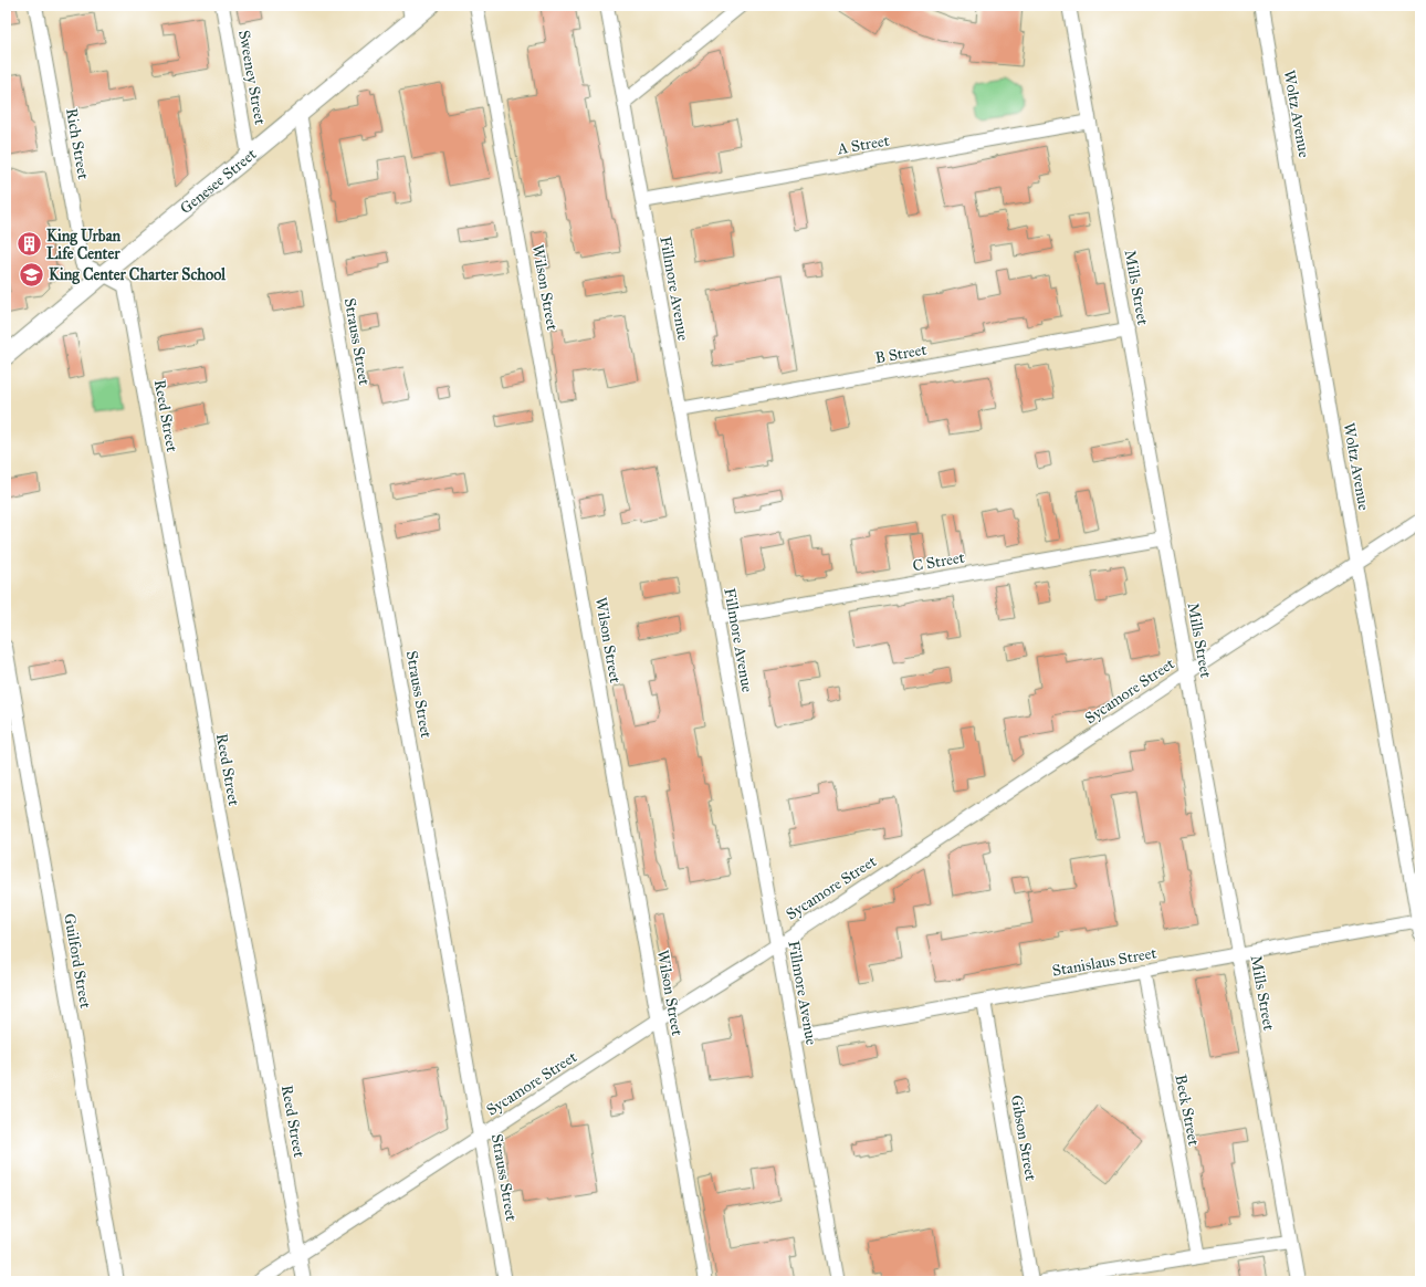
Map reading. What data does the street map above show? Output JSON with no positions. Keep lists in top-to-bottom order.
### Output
{
  "streets": {
    "main road": ["Genesee Street"],
    "street": [
      "Sweeney Street",
      "Woltz Avenue",
      "Rich Street",
      "A Street",
      "Wilson Street",
      "Mills Street",
      "Fillmore Avenue",
      "Strauss Street",
      "B Street",
      "Reed Street",
      "C Street",
      "Sycamore Street",
      "Guilford Street",
      "Stanislaus Street",
      "Beck Street",
      "Gibson Street"
    ]
  },
  "crossings": [
    ["Sweeney Street", "Genesee Street"],
    ["Woltz Avenue", "Sycamore Street"],
    ["Woltz Avenue", "Stanislaus Street"],
    ["Rich Street", "Genesee Street"],
    ["Rich Street", "Reed Street"],
    ["A Street", "Mills Street"],
    ["A Street", "Fillmore Avenue"],
    ["Genesee Street", "Strauss Street"],
    ["Genesee Street", "Reed Street"],
    ["Wilson Street", "Sycamore Street"],
    ["Mills Street", "B Street"],
    ["Mills Street", "C Street"],
    ["Mills Street", "Sycamore Street"],
    ["Mills Street", "Stanislaus Street"],
    ["Fillmore Avenue", "B Street"],
    ["Fillmore Avenue", "C Street"],
    ["Fillmore Avenue", "Sycamore Street"],
    ["Fillmore Avenue", "Stanislaus Street"],
    ["Strauss Street", "Sycamore Street"],
    ["Reed Street", "Sycamore Street"],
    ["Stanislaus Street", "Beck Street"],
    ["Stanislaus Street", "Gibson Street"]
  ],
  "places": {
    "building": ["King Urban Life Center"],
    "school or university": ["King Center Charter School"]
  }
}
